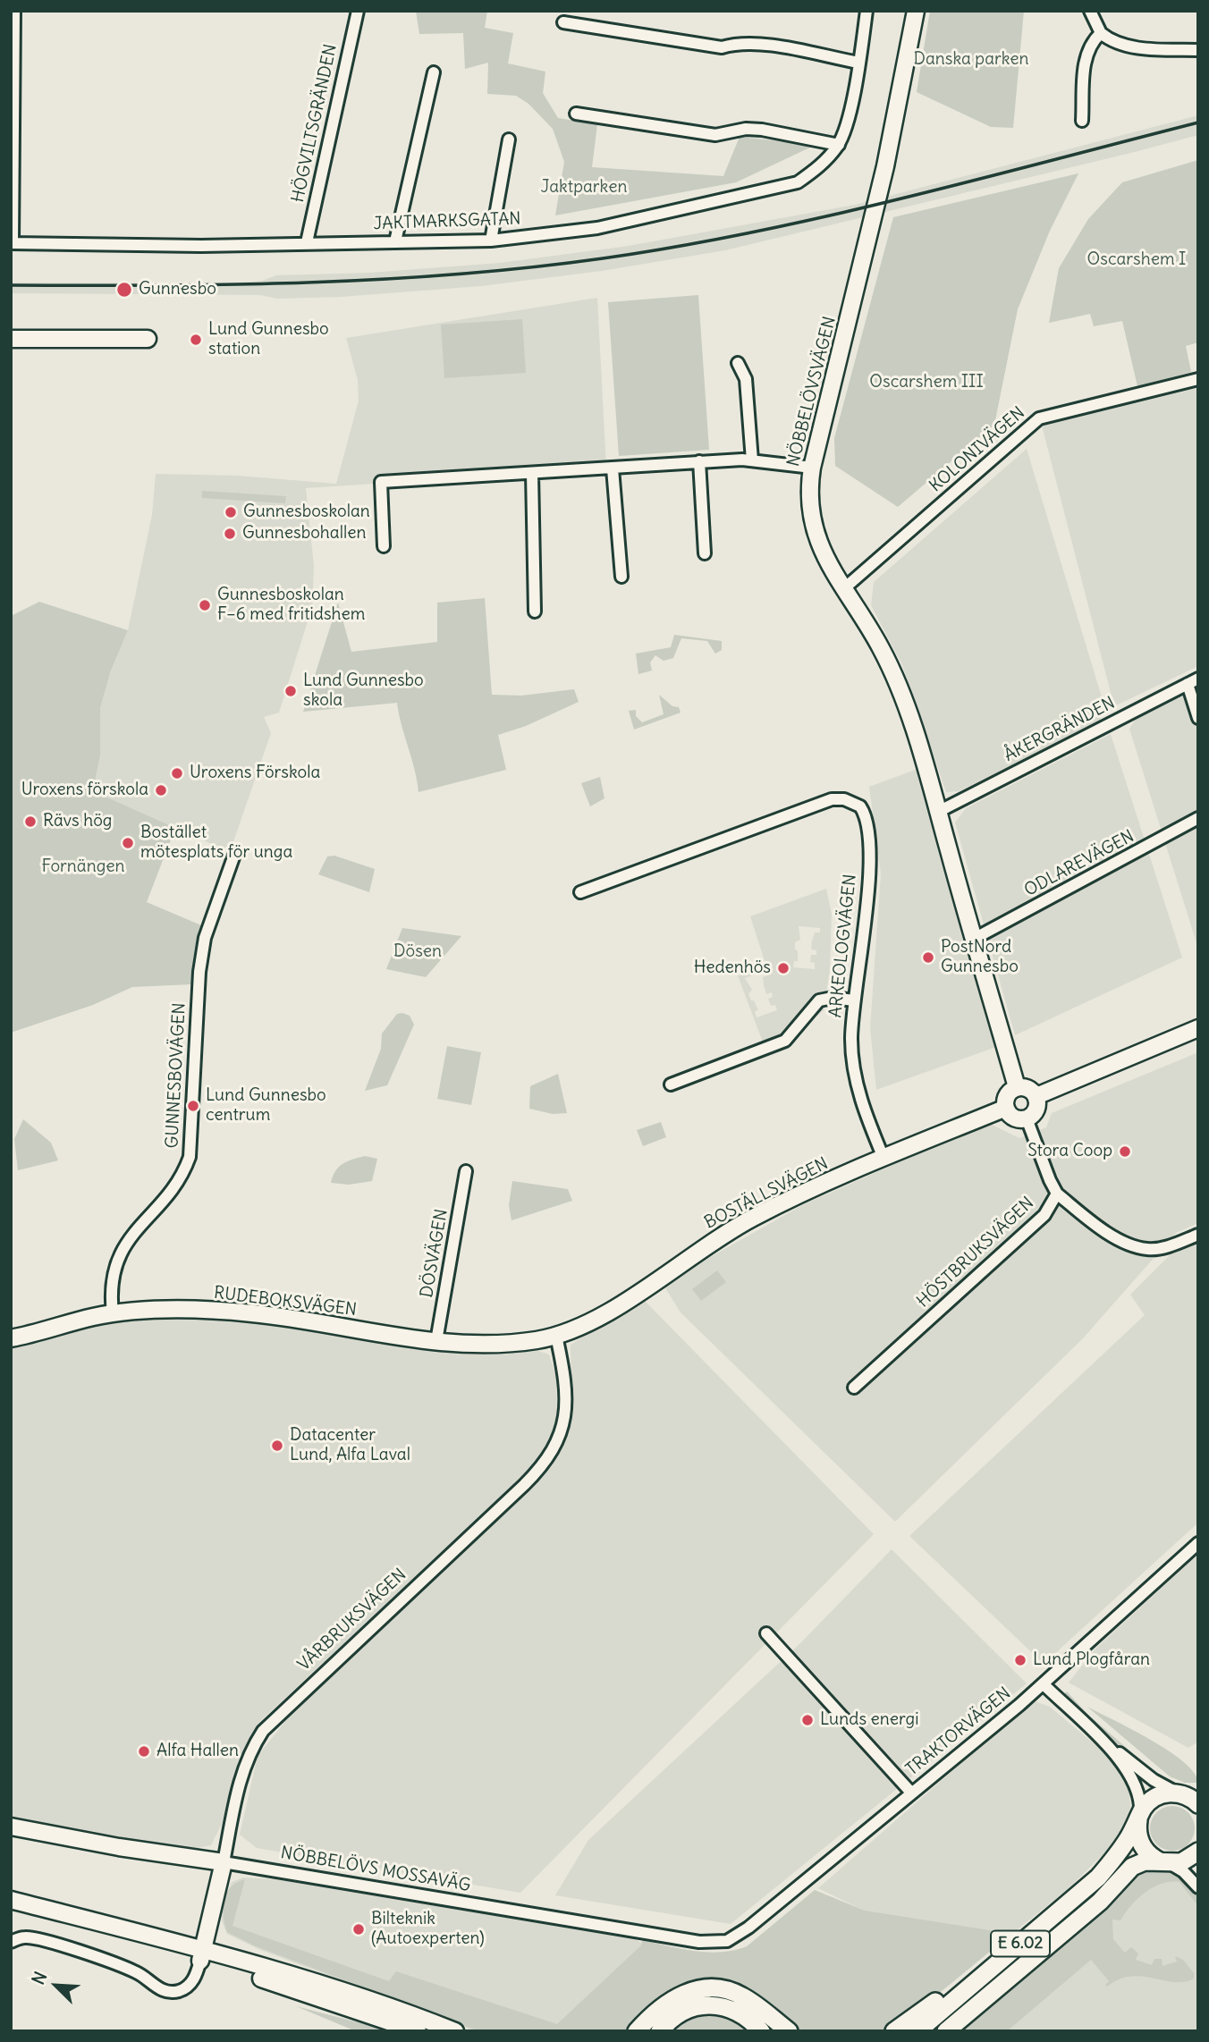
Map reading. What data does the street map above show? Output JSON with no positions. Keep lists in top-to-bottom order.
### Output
{
  "streets": {
    "main road": ["E 6.02"],
    "street": [
      "HÖGVILTSGRÄNDEN",
      "JAKTMARKSGATAN",
      "NÖBBELÖVSVÄGEN",
      "KOLONIVÄGEN",
      "ÅKERGRÄNDEN",
      "ODLAREVÄGEN",
      "ARKEOLOGVÄGEN",
      "GUNNESBOVÄGEN",
      "BOSTÄLLSVÄGEN",
      "HÖSTBRUKSVÄGEN",
      "DÖSVÄGEN",
      "RUDEBOKSVÄGEN",
      "VÅRBRUKSVÄGEN",
      "TRAKTORVÄGEN",
      "NÖBBELÖVS MOSSAVÄG"
    ]
  },
  "crossings": [
    ["HÖGVILTSGRÄNDEN", "JAKTMARKSGATAN"],
    ["NÖBBELÖVSVÄGEN", "KOLONIVÄGEN"],
    ["NÖBBELÖVSVÄGEN", "ÅKERGRÄNDEN"],
    ["NÖBBELÖVSVÄGEN", "ODLAREVÄGEN"],
    ["NÖBBELÖVSVÄGEN", "BOSTÄLLSVÄGEN"],
    ["NÖBBELÖVSVÄGEN", "HÖSTBRUKSVÄGEN"],
    ["ARKEOLOGVÄGEN", "BOSTÄLLSVÄGEN"],
    ["GUNNESBOVÄGEN", "RUDEBOKSVÄGEN"],
    ["BOSTÄLLSVÄGEN", "HÖSTBRUKSVÄGEN"],
    ["BOSTÄLLSVÄGEN", "RUDEBOKSVÄGEN"],
    ["BOSTÄLLSVÄGEN", "VÅRBRUKSVÄGEN"],
    ["DÖSVÄGEN", "RUDEBOKSVÄGEN"],
    ["RUDEBOKSVÄGEN", "VÅRBRUKSVÄGEN"],
    ["VÅRBRUKSVÄGEN", "NÖBBELÖVS MOSSAVÄG"],
    ["TRAKTORVÄGEN", "NÖBBELÖVS MOSSAVÄG"]
  ],
  "parks": [
    "Danska parken",
    "Jaktparken",
    "Oscarshem I",
    "Oscarshem III",
    "Fornängen",
    "Dösen"
  ],
  "places": [
    "Gunnesbo",
    "Lund Gunnesbo station",
    "Gunnesboskolan",
    "Gunnesbohallen",
    "Gunnesboskolan F–6 med fritidshem",
    "Lund Gunnesbo skola",
    "Uroxens Förskola",
    "Uroxens förskola",
    "Rävs hög",
    "Bostället mötesplats för unga",
    "PostNord Gunnesbo",
    "Hedenhös",
    "Lund Gunnesbo centrum",
    "Stora Coop",
    "Datacenter Lund, Alfa Laval",
    "Lund Plogfåran",
    "Lunds energi",
    "Alfa Hallen",
    "Bilteknik (Autoexperten)"
  ],
  "north": "top left"
}
